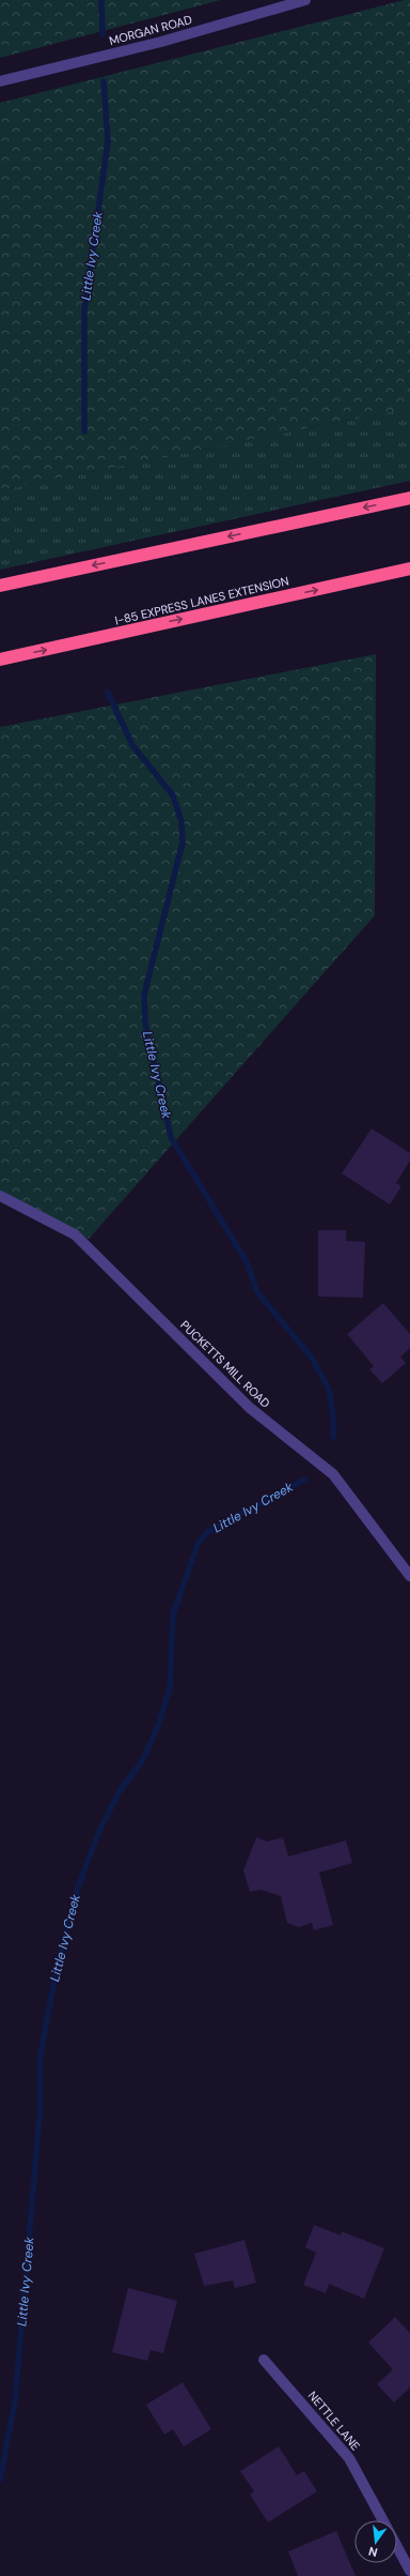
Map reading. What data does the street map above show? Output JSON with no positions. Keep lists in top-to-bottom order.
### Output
{
  "streets": {
    "highway": ["I-85 EXPRESS LANES EXTENSION"],
    "street": ["MORGAN ROAD", "PUCKETTS MILL ROAD", "NETTLE LANE"]
  },
  "water": ["Little Ivy Creek"],
  "north": "bottom"
}
